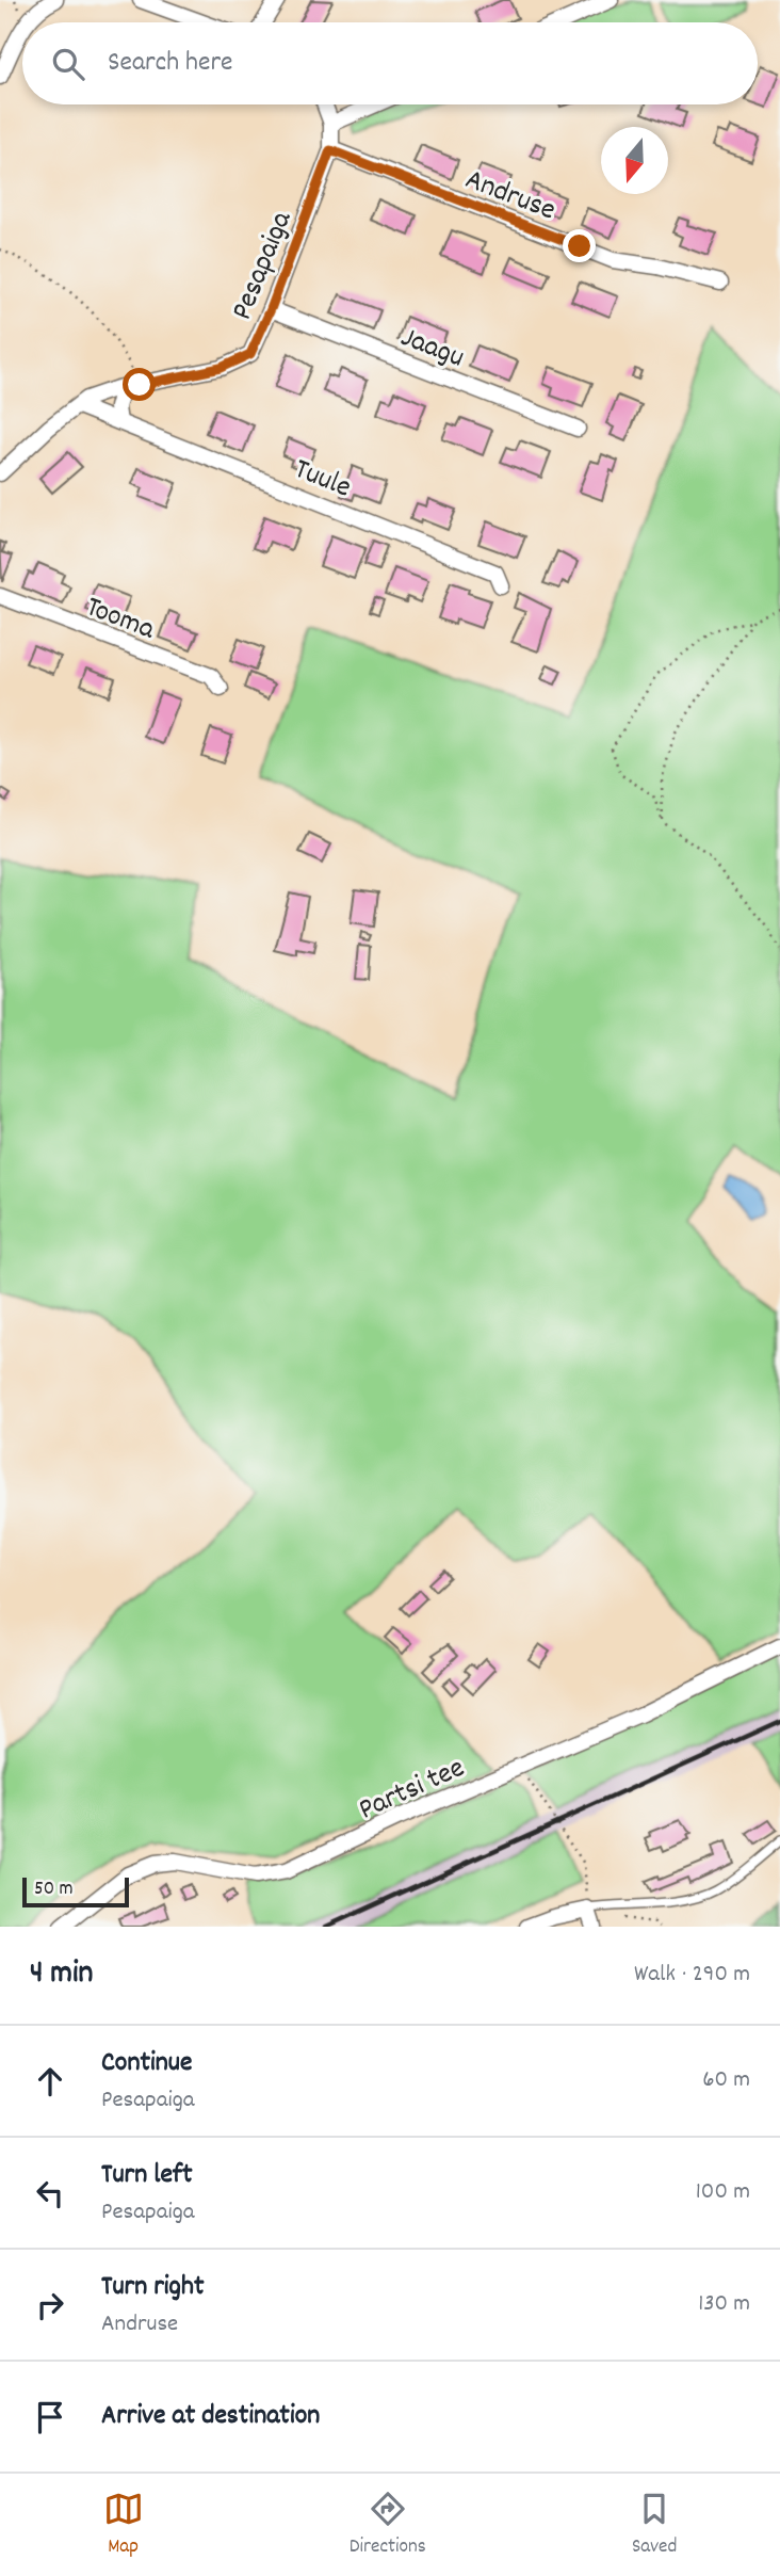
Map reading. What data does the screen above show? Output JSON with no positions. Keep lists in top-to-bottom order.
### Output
{
  "streets": {
    "street": [
      "Andruse",
      "Pesapaiga",
      "Jaagu",
      "Tuule",
      "Tooma",
      "Partsi tee"
    ]
  },
  "crossings": [
    ["Andruse", "Pesapaiga"],
    ["Pesapaiga", "Jaagu"],
    ["Pesapaiga", "Tuule"]
  ],
  "scale_bar": "50 m",
  "north": "bottom",
  "page": {
    "search": "Search here",
    "scale": "50 m",
    "heading": ["4 min", "Walk · 290 m"],
    "list": [
      ["Continue", "Pesapaiga", "60 m"],
      ["Turn left", "Pesapaiga", "100 m"],
      ["Turn right", "Andruse", "130 m"],
      "Arrive at destination"
    ],
    "nav": ["Map", "Directions", "Saved"]
  }
}
